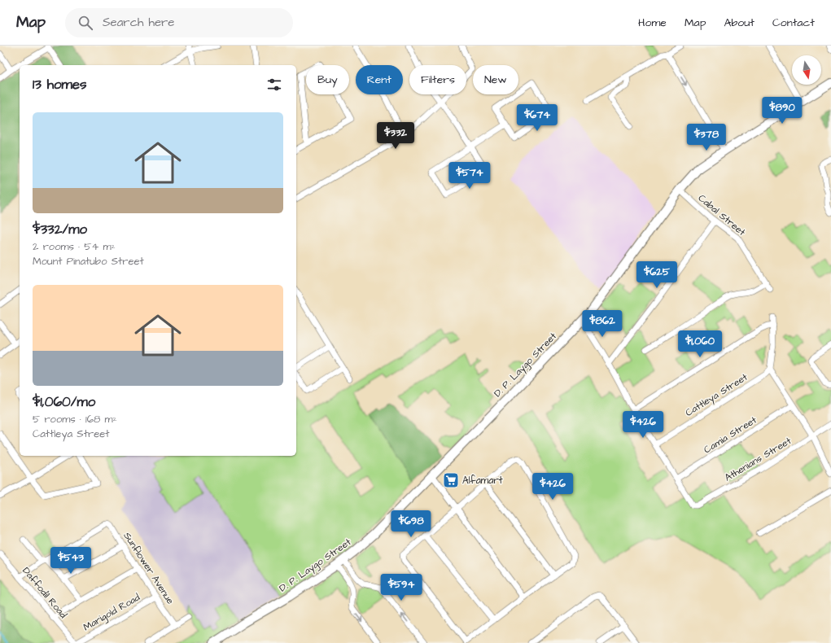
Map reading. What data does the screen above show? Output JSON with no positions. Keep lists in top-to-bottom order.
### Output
{
  "streets": {
    "main road": ["D. P. Laygo Street"],
    "street": [
      "Cabal Street",
      "Cattleya Street",
      "Camia Street",
      "Athenians Street",
      "Sunflower Avenue",
      "Daffodil Road",
      "Marigold Road"
    ]
  },
  "crossings": [
    ["Cabal Street", "D. P. Laygo Street"],
    ["Camia Street", "Athenians Street"],
    ["Sunflower Avenue", "Marigold Road"],
    ["Daffodil Road", "Marigold Road"]
  ],
  "places": {
    "supermarket": ["Alfamart"]
  },
  "north": "bottom",
  "page": {
    "header": "Map",
    "search": "Search here",
    "nav": [
      "Home",
      "Map",
      "About",
      "Contact"
    ],
    "chip": [
      "Buy",
      "Rent",
      "Filters",
      "New"
    ],
    "heading": "13 homes",
    "price": [
      "$890",
      "$674",
      "$332",
      "$378",
      "$574",
      "$625",
      "$862",
      "$1,060",
      "$426",
      "$426",
      "$698",
      "$543",
      "$594"
    ],
    "list": [
      {
        "name": "$332/mo",
        "note": "2 rooms · 54 m² · Mount Pinatubo Street"
      },
      {
        "name": "$1,060/mo",
        "note": "5 rooms · 168 m² · Cattleya Street"
      }
    ]
  }
}
